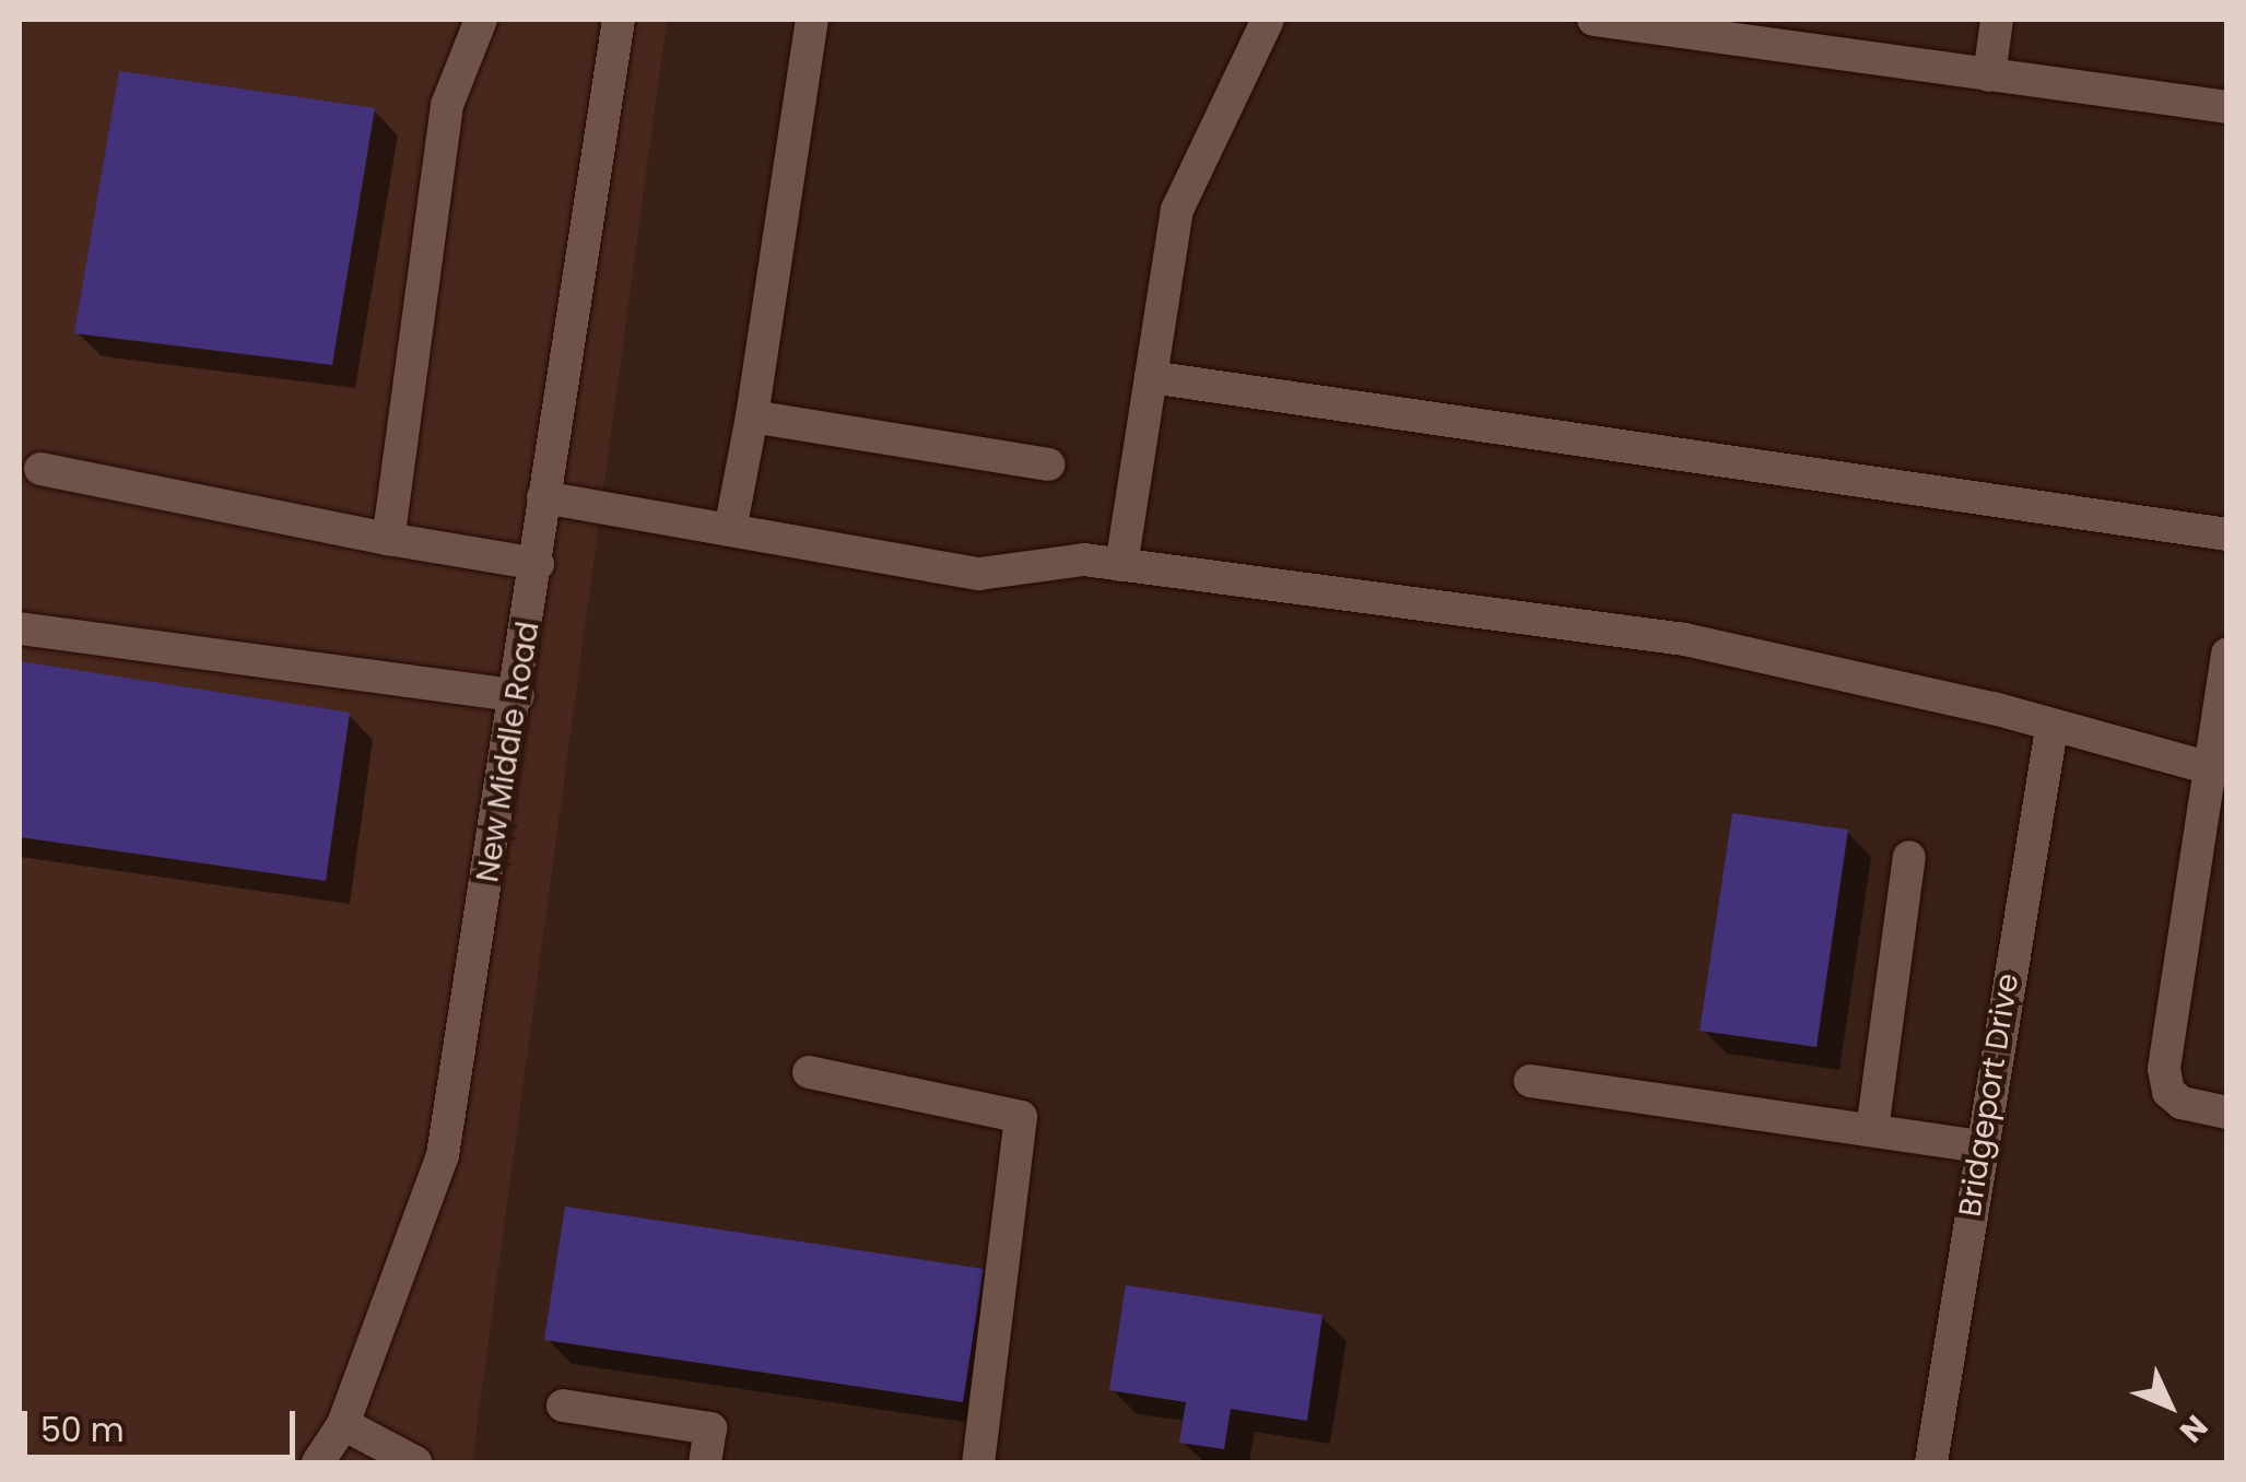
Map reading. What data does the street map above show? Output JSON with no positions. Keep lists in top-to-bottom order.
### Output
{
  "streets": {
    "street": ["New Middle Road", "Bridgeport Drive"]
  },
  "scale_bar": "50 m",
  "north": "bottom right"
}
